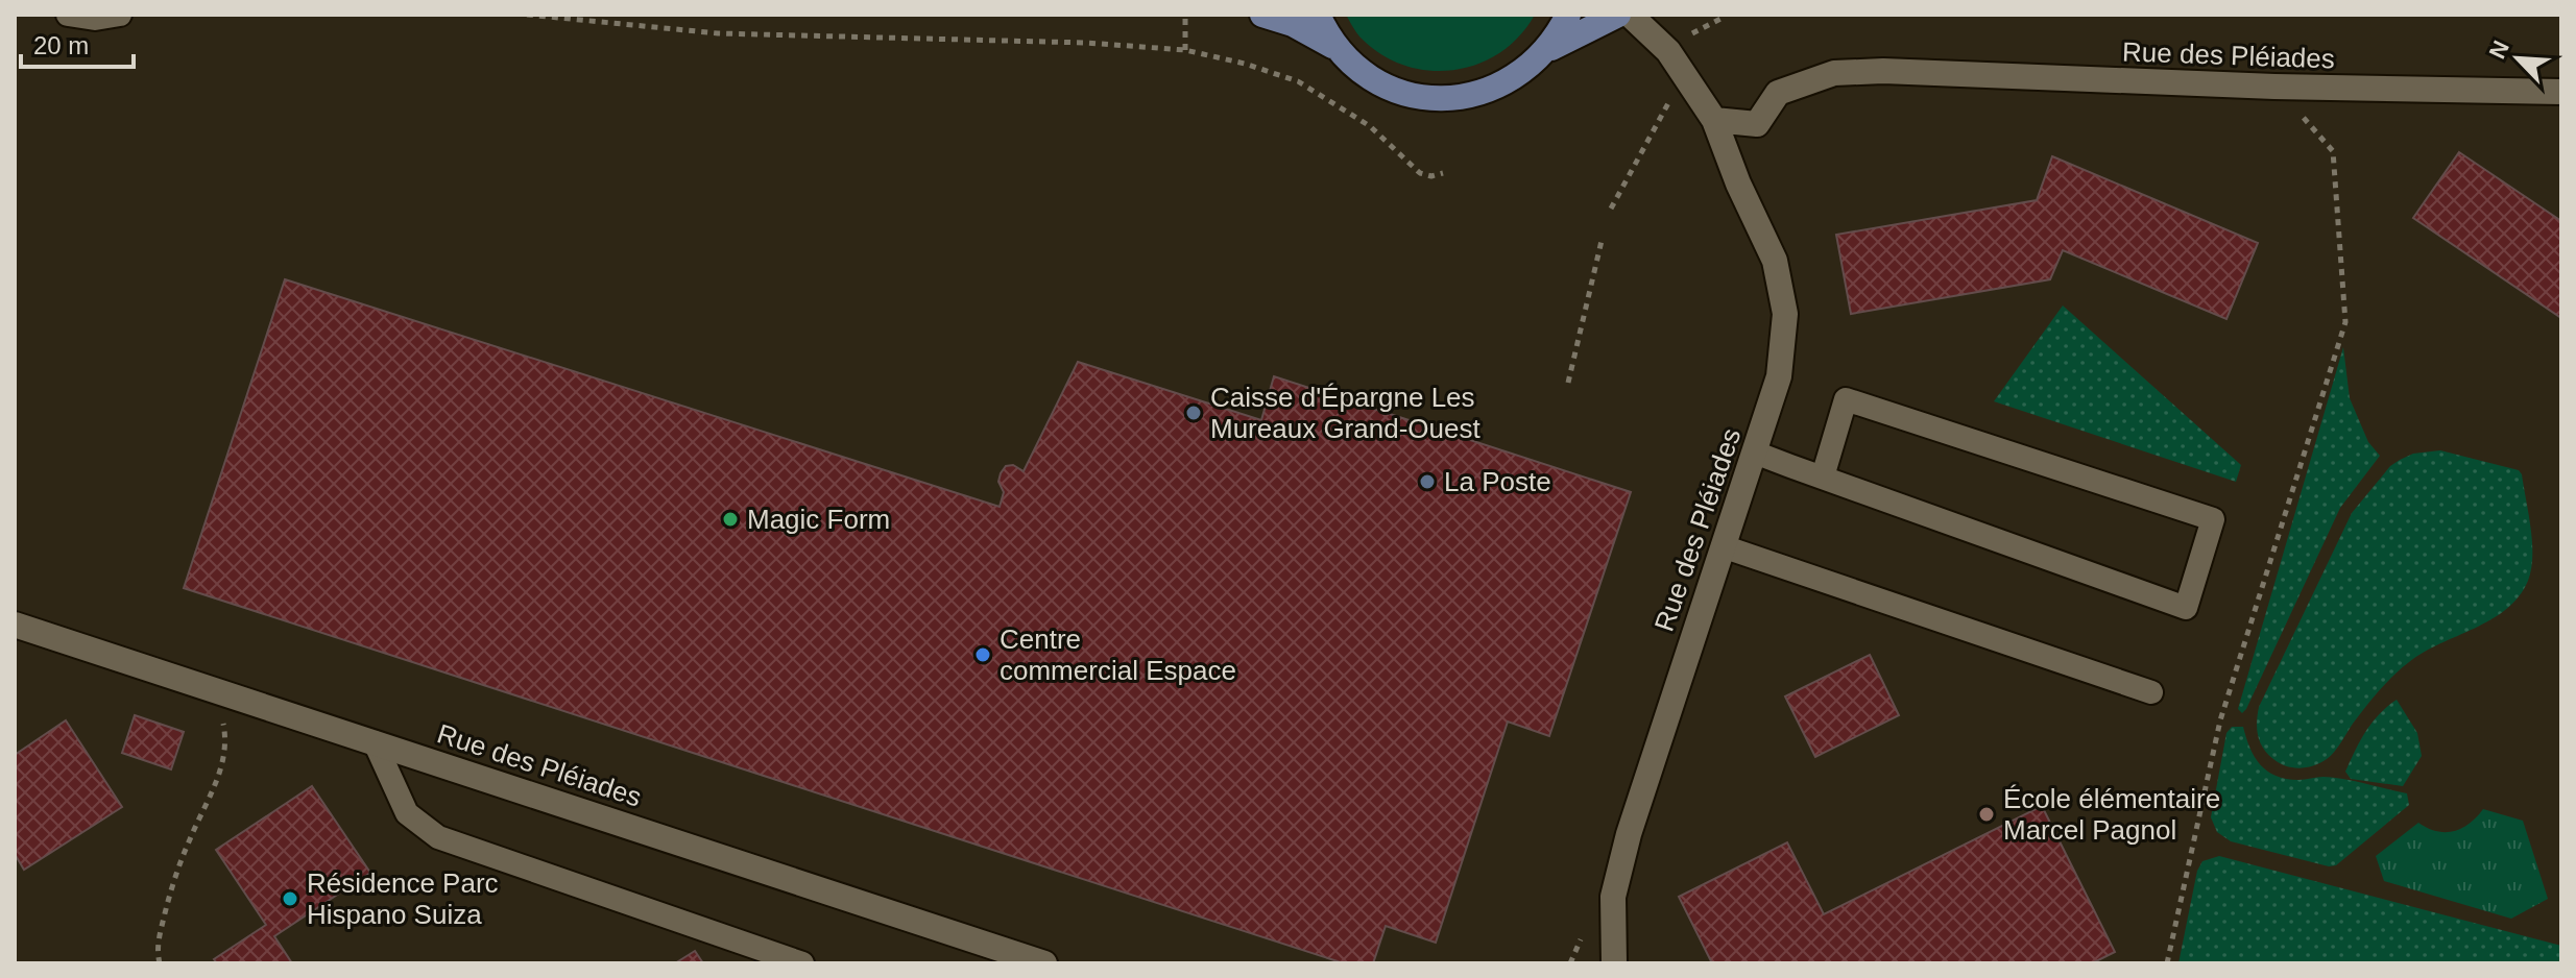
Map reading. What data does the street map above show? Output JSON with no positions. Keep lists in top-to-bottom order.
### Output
{
  "streets": {
    "street": ["Rue des Pléiades"]
  },
  "places": [
    "Caisse d'Épargne Les Mureaux Grand-Ouest",
    "La Poste",
    "Magic Form",
    "Centre commercial Espace",
    "École élémentaire Marcel Pagnol",
    "Résidence Parc Hispano Suiza"
  ],
  "scale_bar": "20 m",
  "north": "top left"
}
